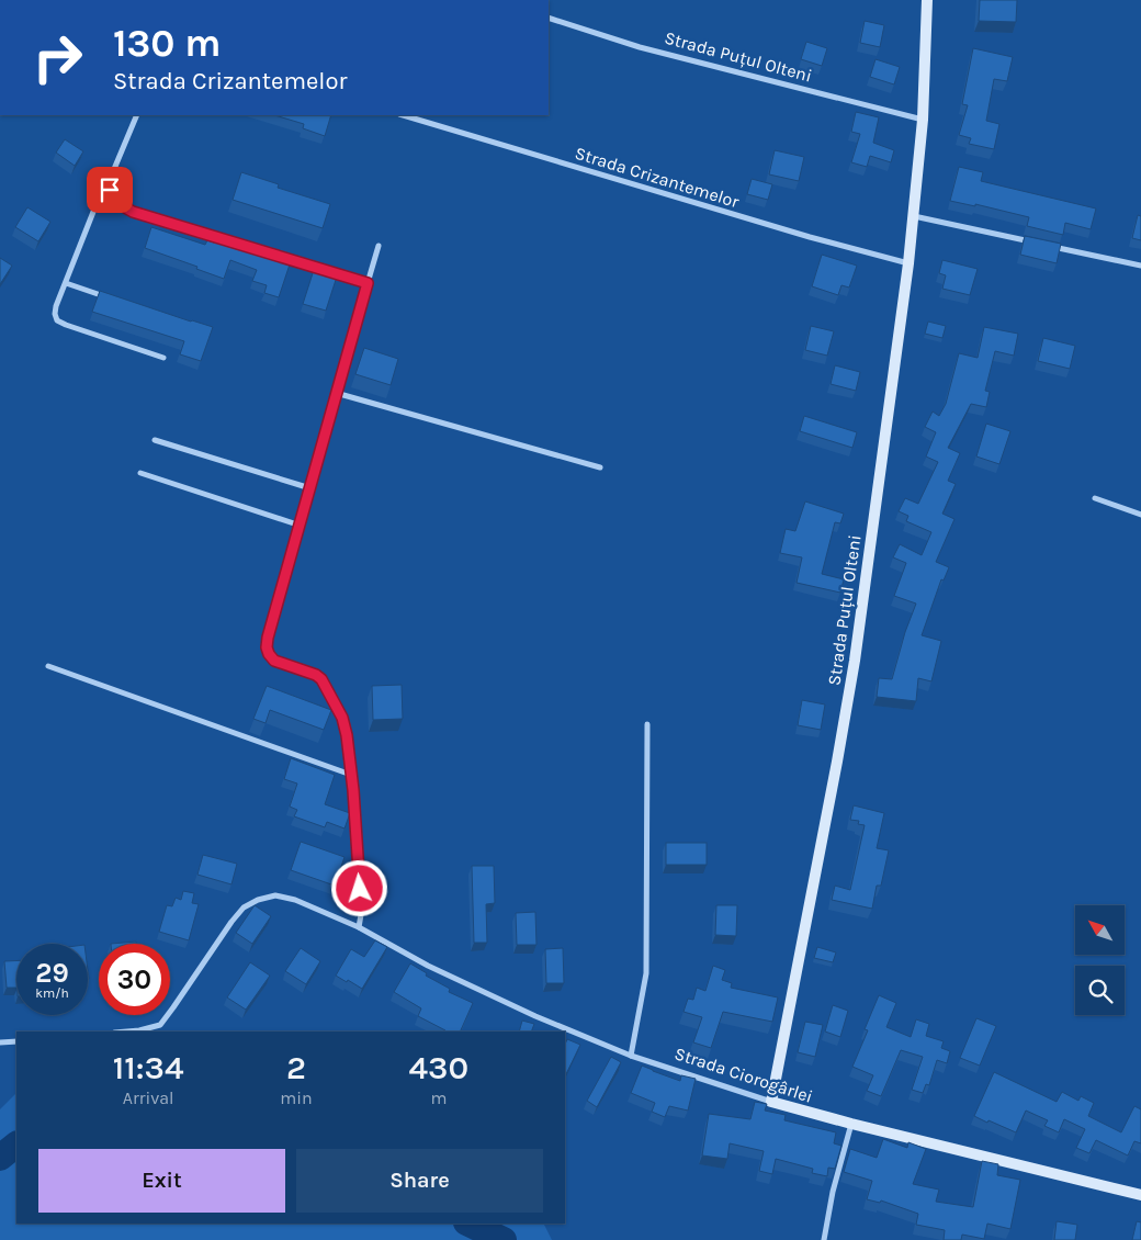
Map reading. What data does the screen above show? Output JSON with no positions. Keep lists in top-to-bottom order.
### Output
{
  "streets": {
    "street": ["Strada Puțul Olteni", "Strada Crizantemelor", "Strada Ciorogârlei"]
  },
  "crossings": [
    ["Strada Puțul Olteni", "Strada Crizantemelor"],
    ["Strada Puțul Olteni", "Strada Ciorogârlei"]
  ],
  "north": "top left",
  "page": {
    "turn": ["130 m", "Strada Crizantemelor"],
    "speed": "29 km/h",
    "limit": "30",
    "eta": [
      "11:34",
      "Arrival",
      "2",
      "min",
      "430",
      "m"
    ],
    "buttons": ["Exit", "Share"]
  }
}
